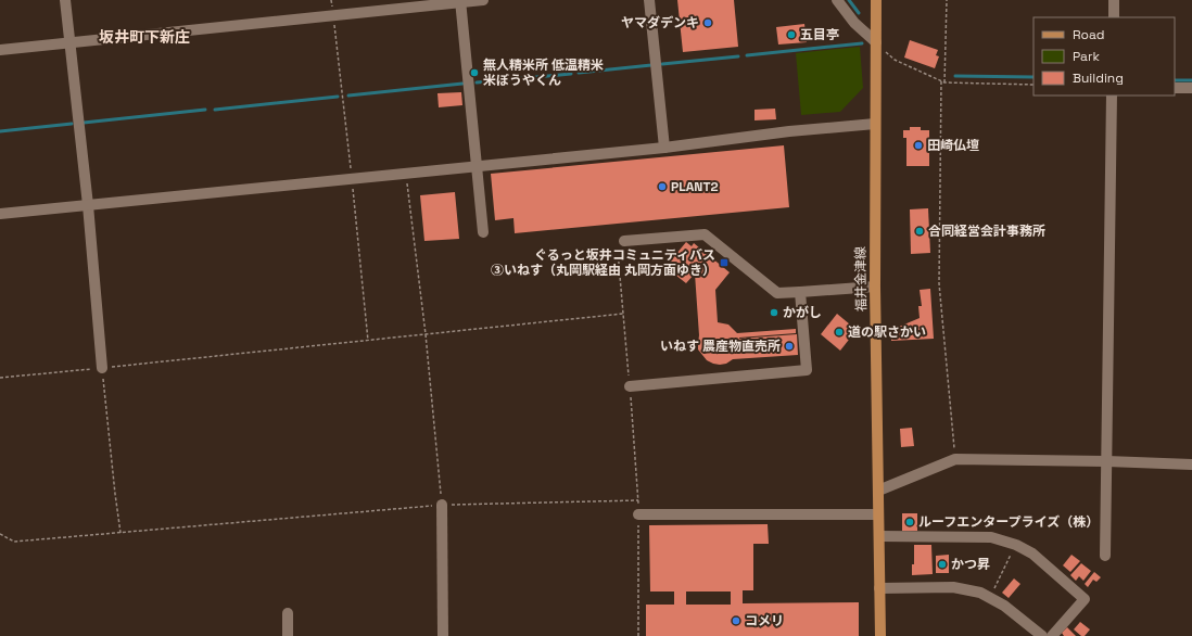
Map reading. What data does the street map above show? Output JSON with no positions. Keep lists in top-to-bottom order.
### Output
{
  "streets": {
    "main road": ["福井金津線"]
  },
  "districts": ["坂井町下新庄"],
  "places": {
    "other": [
      "ヤマダデンキ",
      "五目亭",
      "無人精米所 低温精米 米ぼうやくん",
      "田崎仏壇",
      "PLANT2",
      "合同経営会計事務所",
      "かがし",
      "道の駅さかい",
      "いねす 農産物直売所",
      "ルーフエンタープライズ（株）",
      "かつ昇",
      "コメリ"
    ],
    "transit": ["ぐるっと坂井コミュニティバス ③いねす（丸岡駅経由 丸岡方面ゆき）"]
  },
  "legend": ["Road", "Park", "Building"]
}
